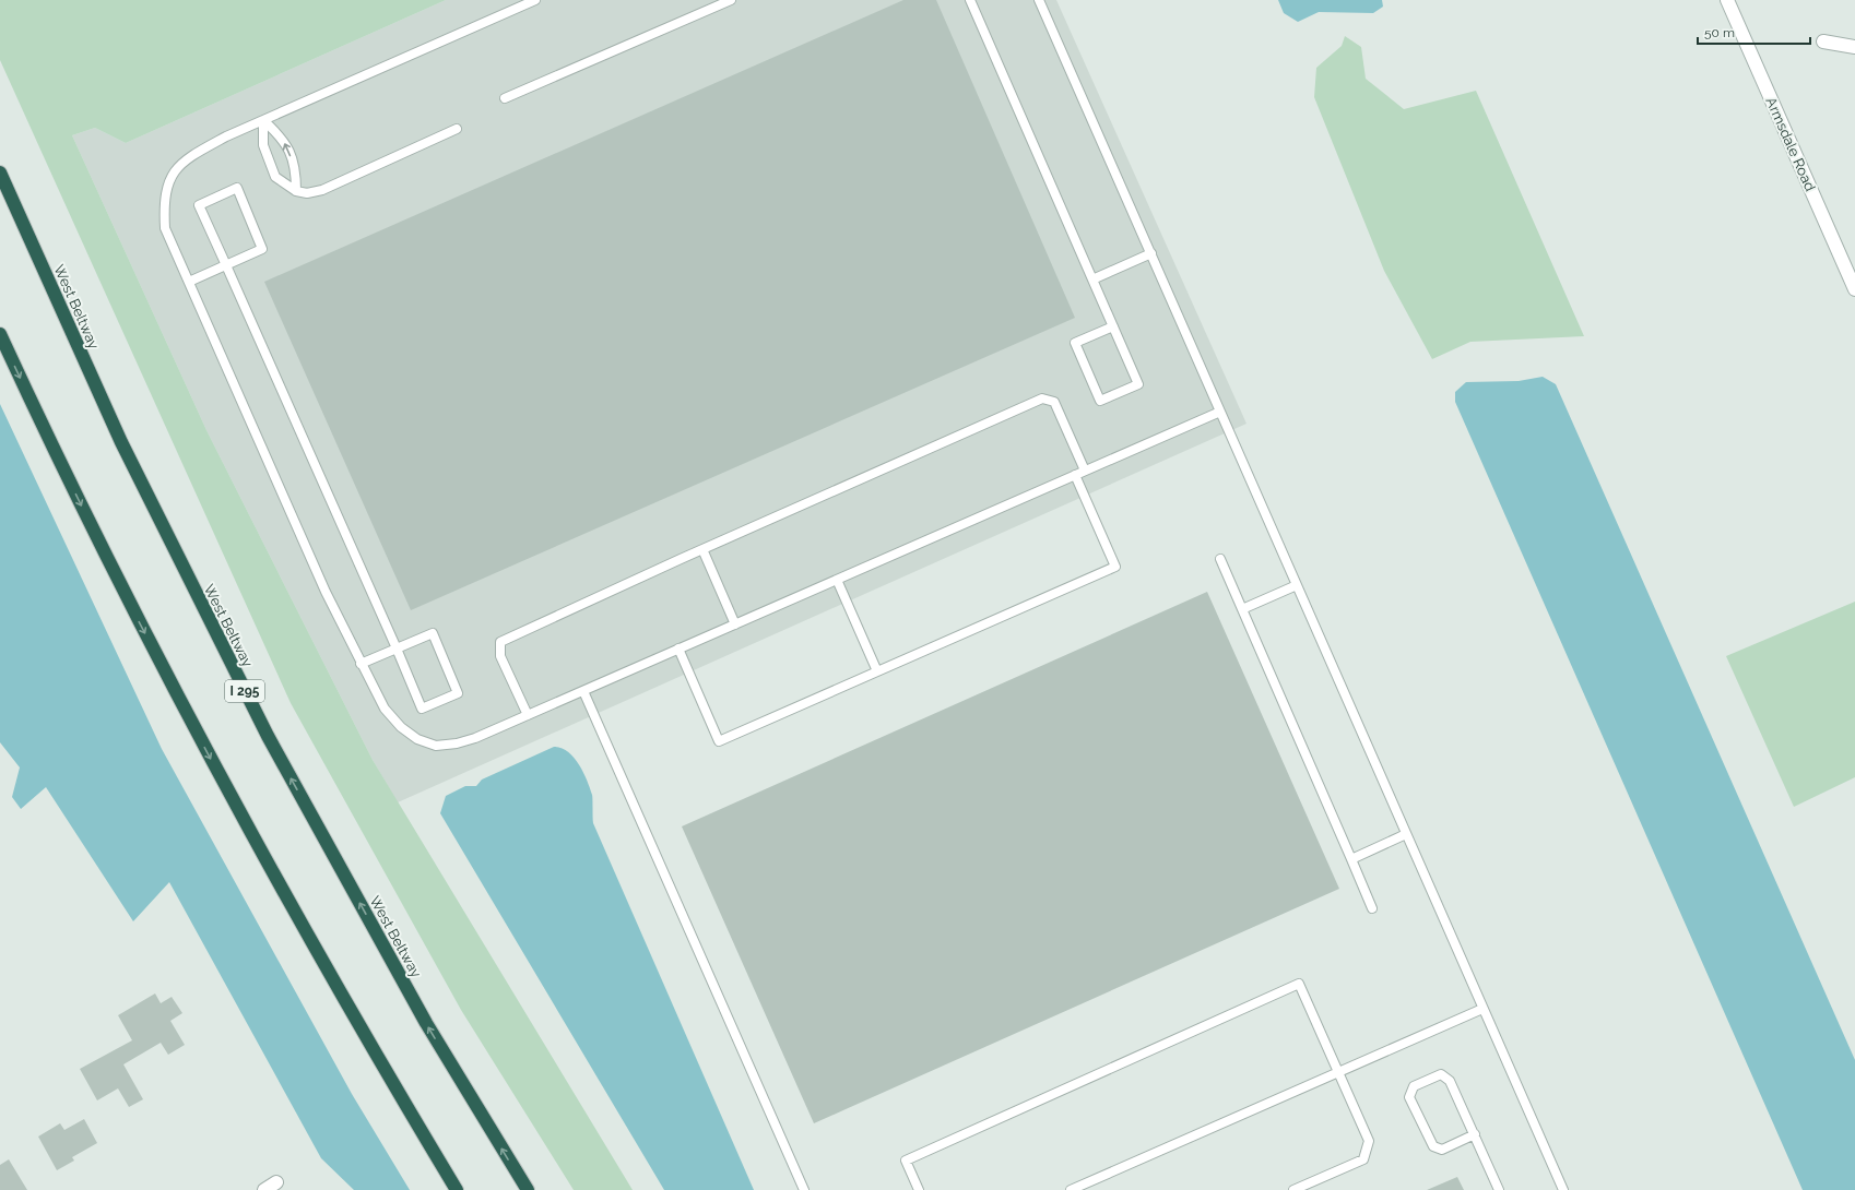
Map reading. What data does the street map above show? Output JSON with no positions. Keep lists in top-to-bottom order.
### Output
{
  "streets": {
    "highway": ["West Beltway", "I 295"],
    "street": ["Armsdale Road"]
  },
  "scale_bar": "50 m"
}
